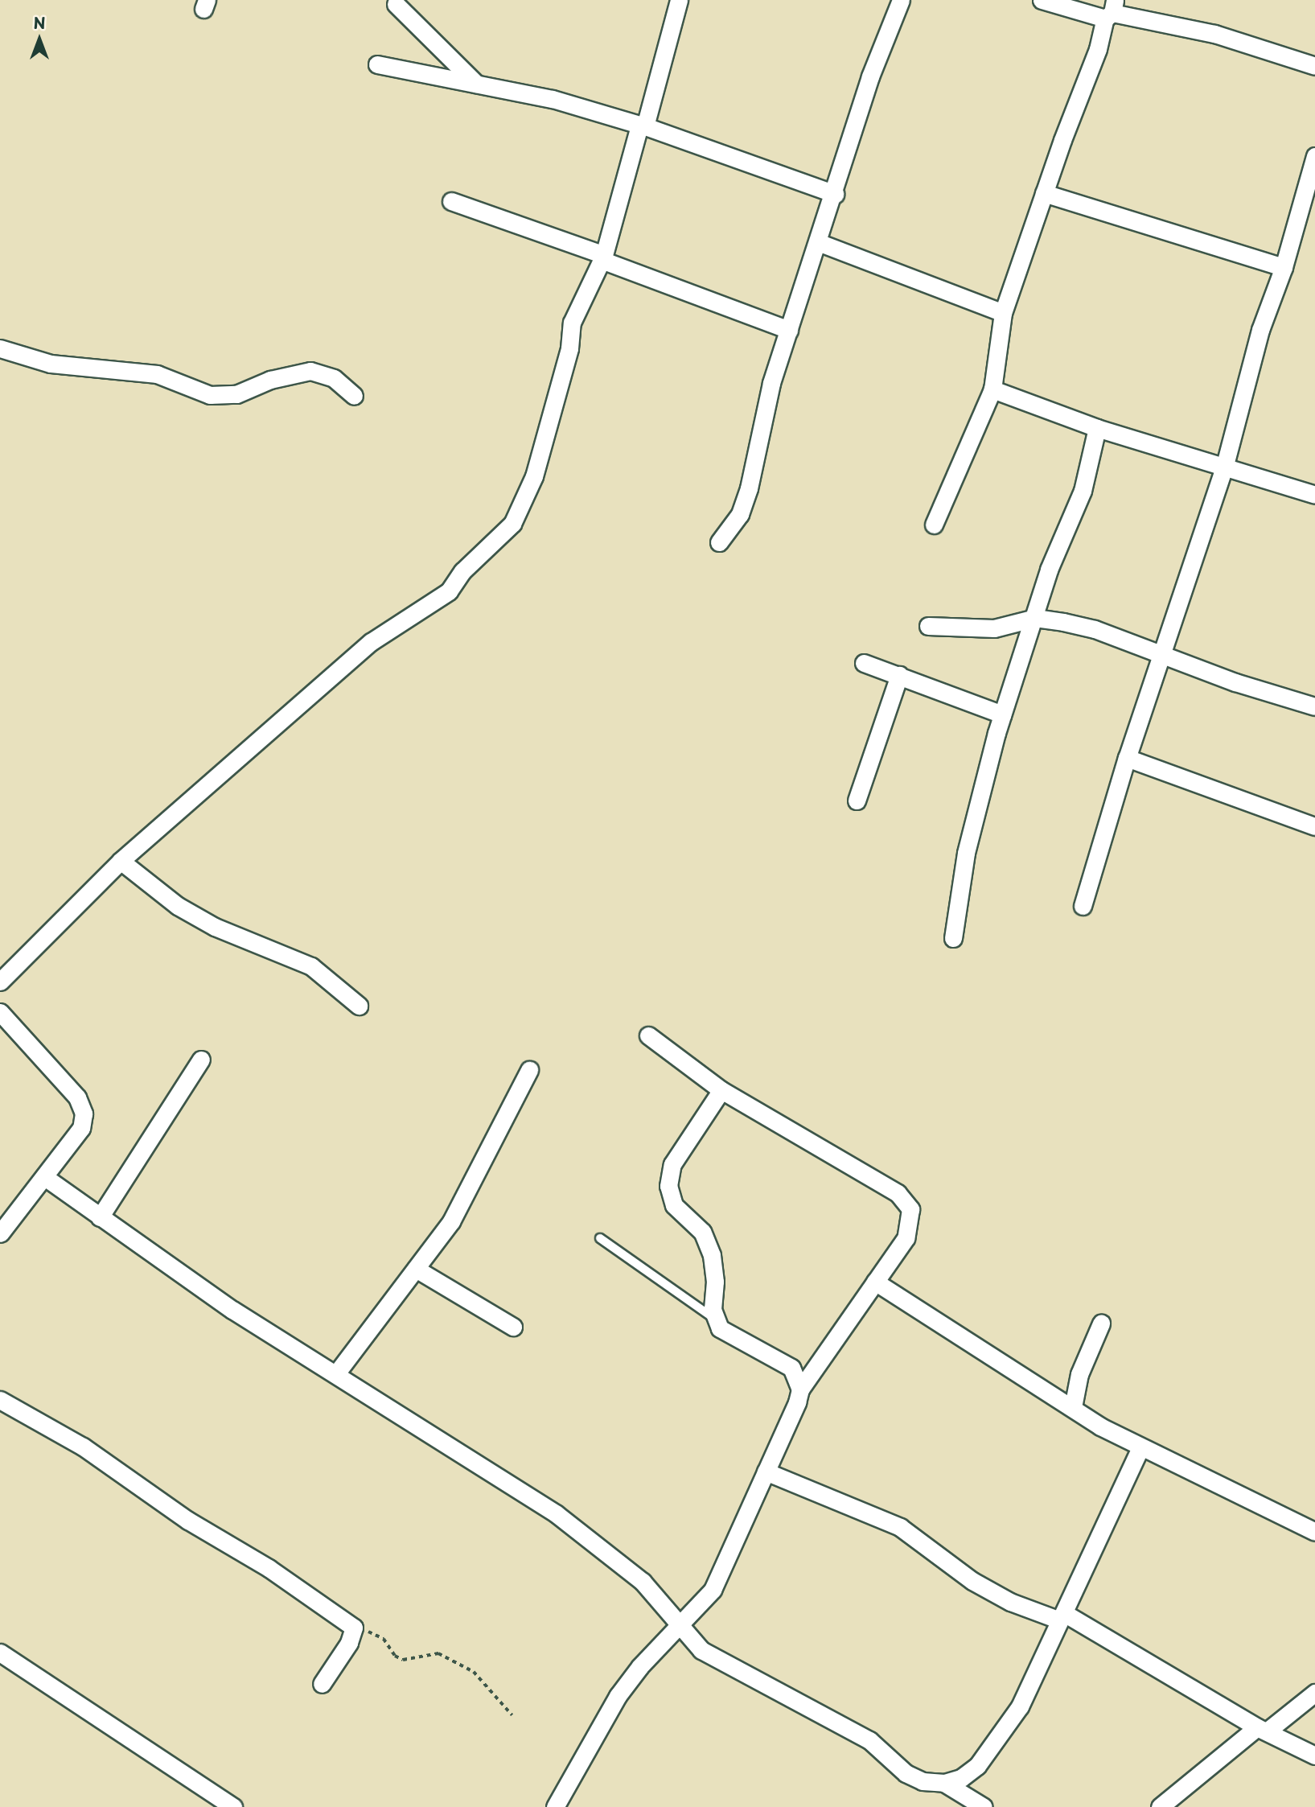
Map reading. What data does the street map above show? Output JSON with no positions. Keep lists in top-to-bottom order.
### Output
{
  "north": "top"
}
